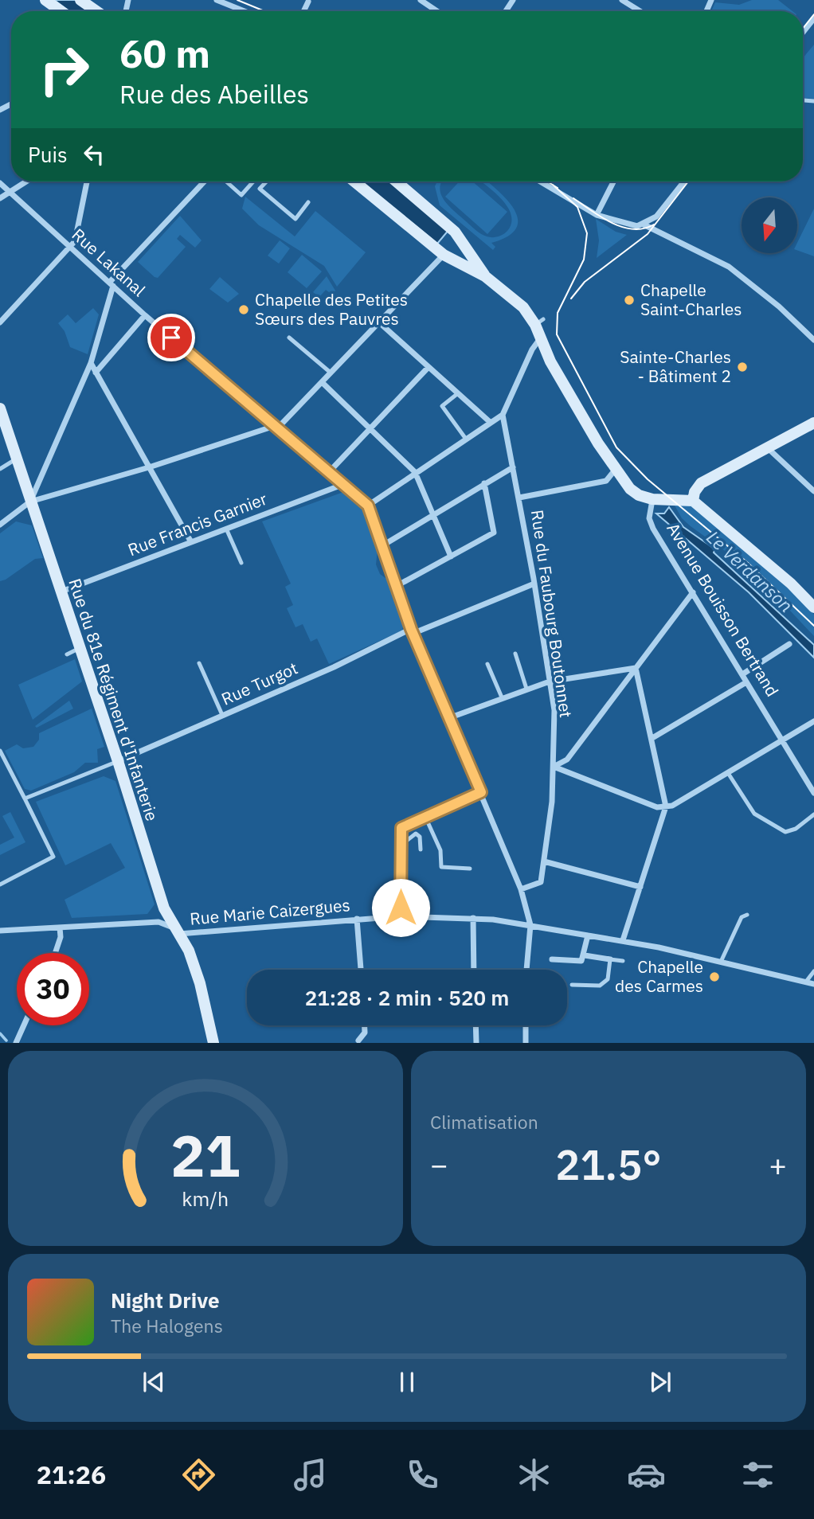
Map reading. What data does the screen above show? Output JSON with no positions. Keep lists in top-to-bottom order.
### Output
{
  "streets": {
    "main road": ["Rue du 81e Régiment d'Infanterie"],
    "street": [
      "Rue Lakanal",
      "Rue Francis Garnier",
      "Avenue Bouisson Bertrand",
      "Rue du Faubourg Boutonnet",
      "Rue Turgot",
      "Rue Marie Caizergues"
    ]
  },
  "crossings": [
    ["Rue Lakanal", "Rue Francis Garnier"],
    ["Rue Lakanal", "Rue du Faubourg Boutonnet"],
    ["Rue Lakanal", "Rue Turgot"],
    ["Rue Lakanal", "Rue Marie Caizergues"],
    ["Rue Francis Garnier", "Rue du 81e Régiment d'Infanterie"],
    ["Rue du Faubourg Boutonnet", "Rue Turgot"],
    ["Rue Turgot", "Rue du 81e Régiment d'Infanterie"],
    ["Rue du 81e Régiment d'Infanterie", "Rue Marie Caizergues"]
  ],
  "water": ["Le Verdanson"],
  "places": [
    "Chapelle Saint-Charles",
    "Chapelle des Petites Sœurs des Pauvres",
    "Sainte-Charles - Bâtiment 2",
    "Chapelle des Carmes"
  ],
  "north": "bottom",
  "page": {
    "turn": ["60 m", "Rue des Abeilles"],
    "then": "Puis",
    "limit": "30",
    "trip": "21:28 · 2 min · 520 m",
    "tile": "Climatisation",
    "heat": ["−", "21.5°", "+"],
    "song": ["Night Drive", "The Halogens"],
    "tabs": "21:26",
    "gauge": ["21", "km/h"]
  }
}
